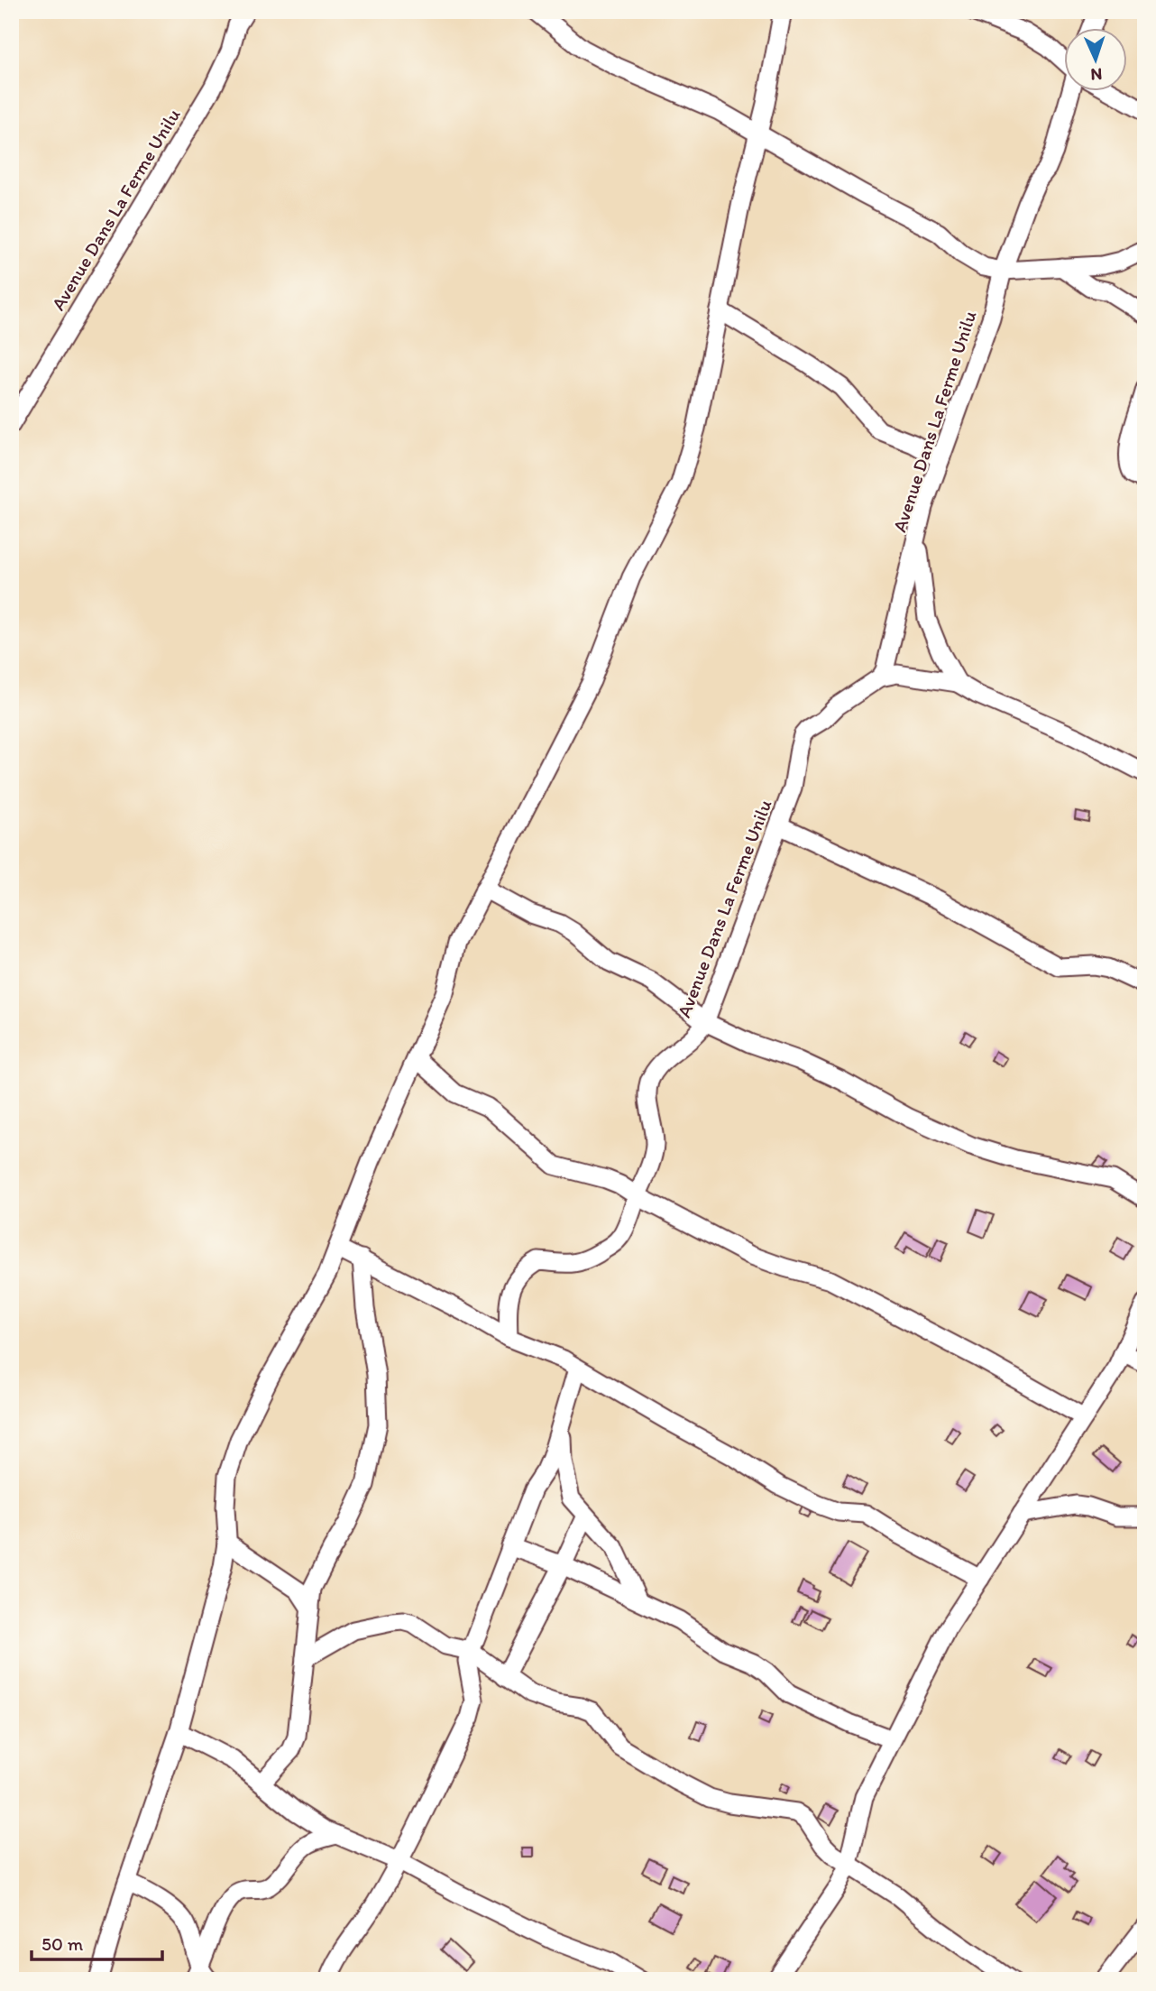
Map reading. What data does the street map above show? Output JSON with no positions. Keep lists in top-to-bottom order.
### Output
{
  "streets": {
    "street": ["Avenue Dans La Ferme Unilu"]
  },
  "scale_bar": "50 m",
  "north": "bottom"
}
